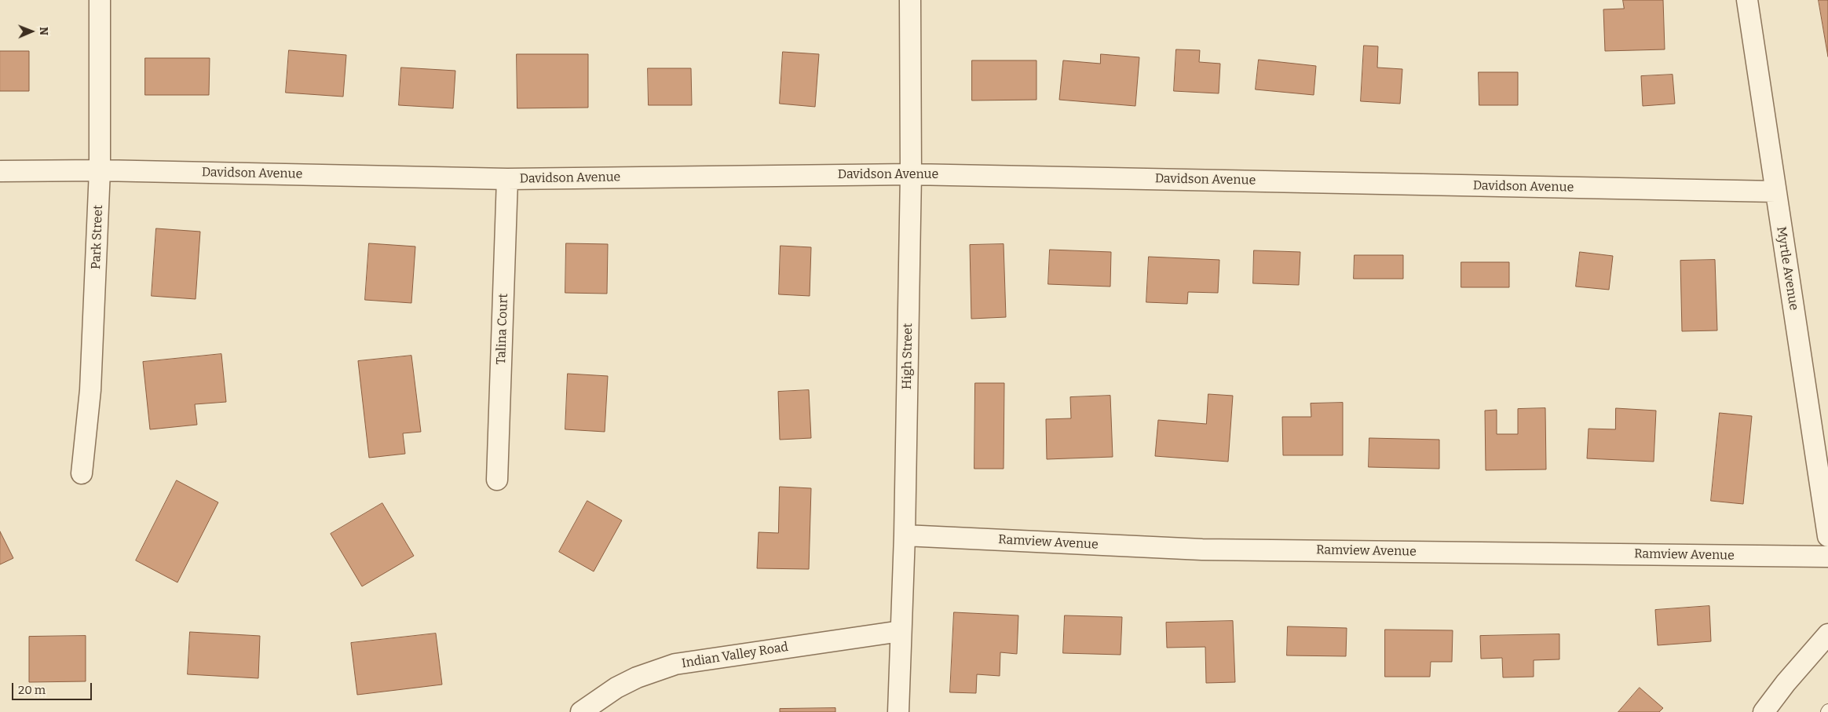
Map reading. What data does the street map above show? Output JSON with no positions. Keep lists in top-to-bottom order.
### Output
{
  "streets": {
    "street": [
      "Davidson Avenue",
      "Park Street",
      "Myrtle Avenue",
      "Talina Court",
      "High Street",
      "Ramview Avenue",
      "Indian Valley Road"
    ]
  },
  "crossings": [
    ["Davidson Avenue", "Park Street"],
    ["Davidson Avenue", "Myrtle Avenue"],
    ["Davidson Avenue", "Talina Court"],
    ["Davidson Avenue", "High Street"],
    ["High Street", "Ramview Avenue"],
    ["High Street", "Indian Valley Road"]
  ],
  "scale_bar": "20 m",
  "north": "right"
}
